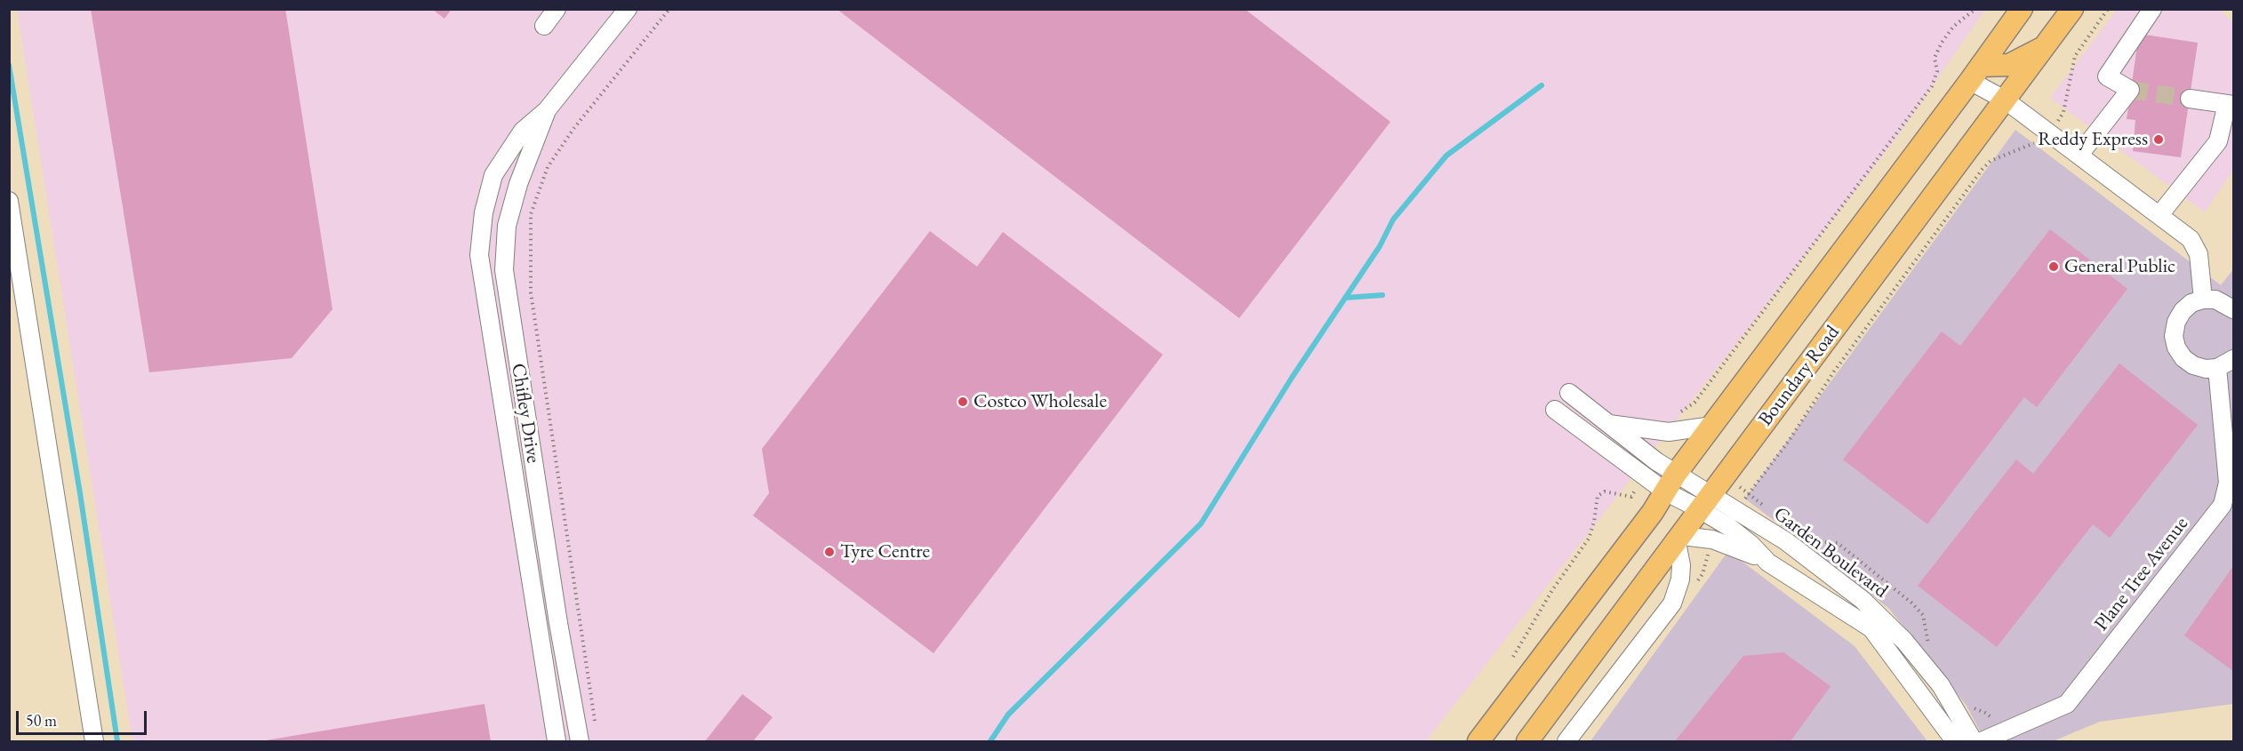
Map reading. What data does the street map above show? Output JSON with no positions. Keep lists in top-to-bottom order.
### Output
{
  "streets": {
    "main road": ["Boundary Road"],
    "street": ["Chifley Drive", "Garden Boulevard", "Plane Tree Avenue"]
  },
  "crossings": [
    ["Boundary Road", "Garden Boulevard"]
  ],
  "places": [
    "Reddy Express",
    "General Public",
    "Costco Wholesale",
    "Tyre Centre"
  ],
  "scale_bar": "50 m"
}
